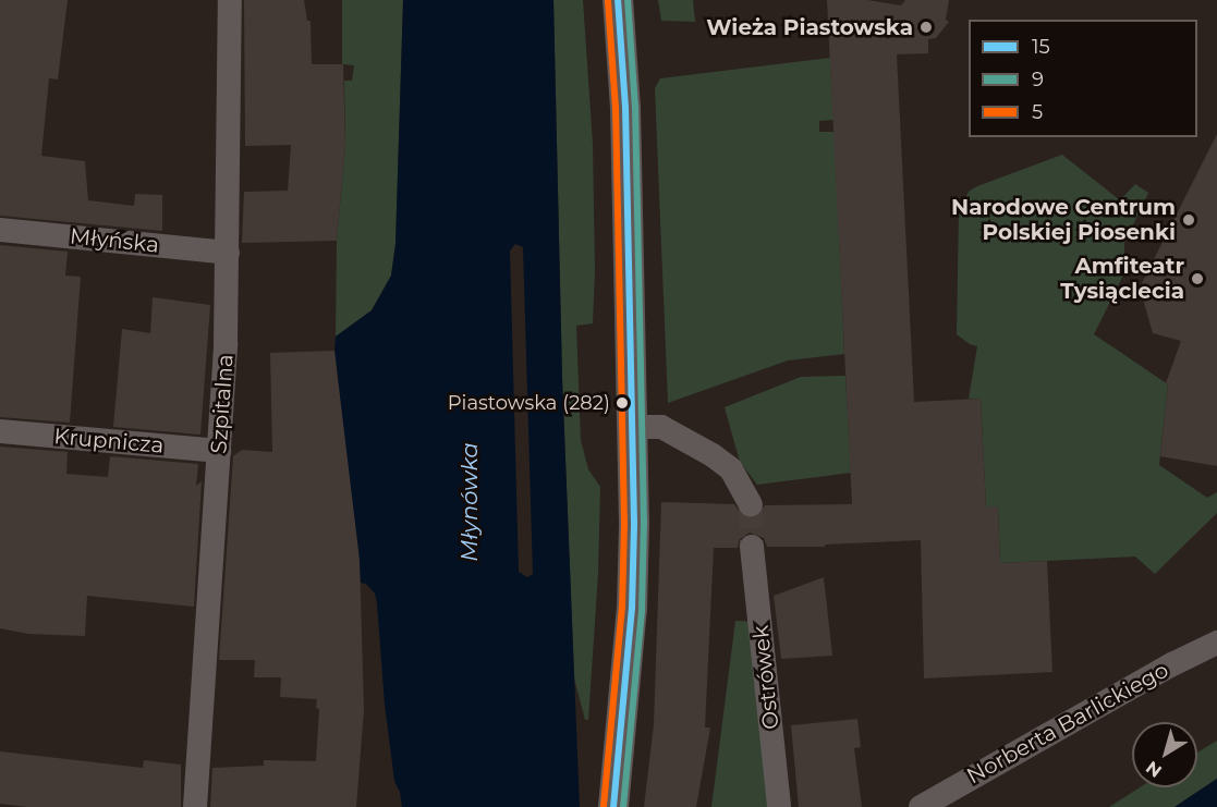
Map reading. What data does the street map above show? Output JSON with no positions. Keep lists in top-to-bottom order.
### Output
{
  "streets": {
    "street": [
      "Młyńska",
      "Szpitalna",
      "Krupnicza",
      "Ostrówek",
      "Norberta Barlickiego"
    ]
  },
  "crossings": [
    ["Młyńska", "Szpitalna"],
    ["Szpitalna", "Krupnicza"]
  ],
  "water": ["Młynówka"],
  "places": [
    "Wieża Piastowska",
    "Narodowe Centrum Polskiej Piosenki",
    "Amfiteatr Tysiąclecia",
    "Piastowska (282)"
  ],
  "lines": ["transit line 15", "transit line 9", "transit line 5"],
  "legend": ["15", "9", "5"],
  "north": "bottom left"
}
